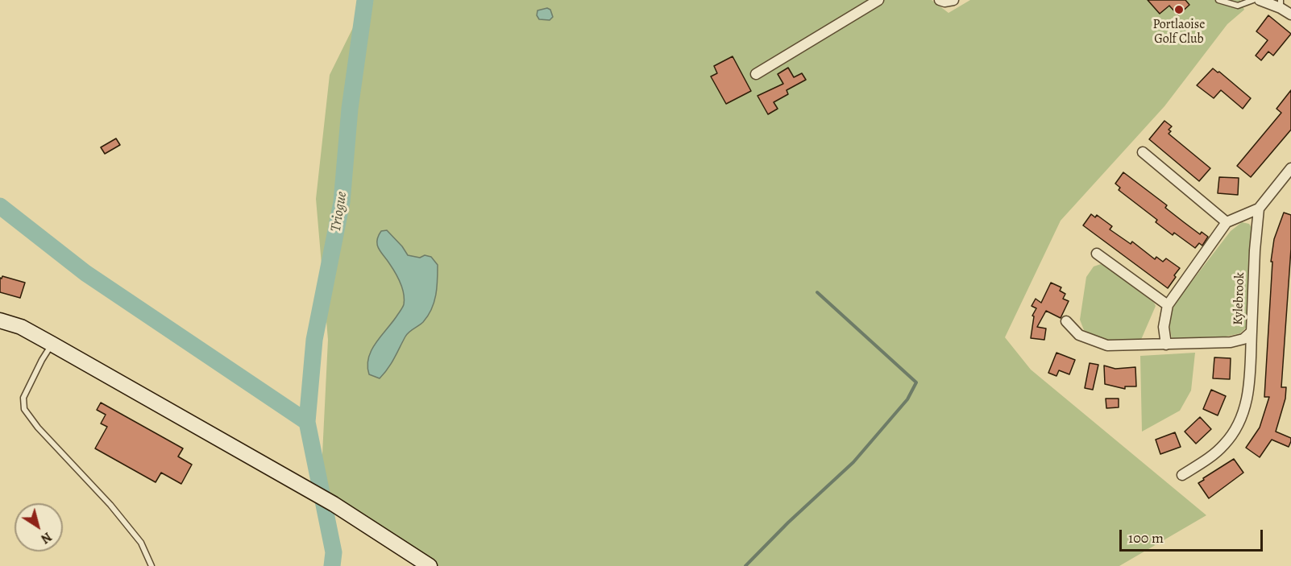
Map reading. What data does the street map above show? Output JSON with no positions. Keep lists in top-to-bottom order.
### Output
{
  "streets": {
    "street": ["Kylebrook"]
  },
  "water": ["Triogue"],
  "places": ["Portlaoise Golf Club"],
  "scale_bar": "100 m",
  "north": "bottom right"
}
